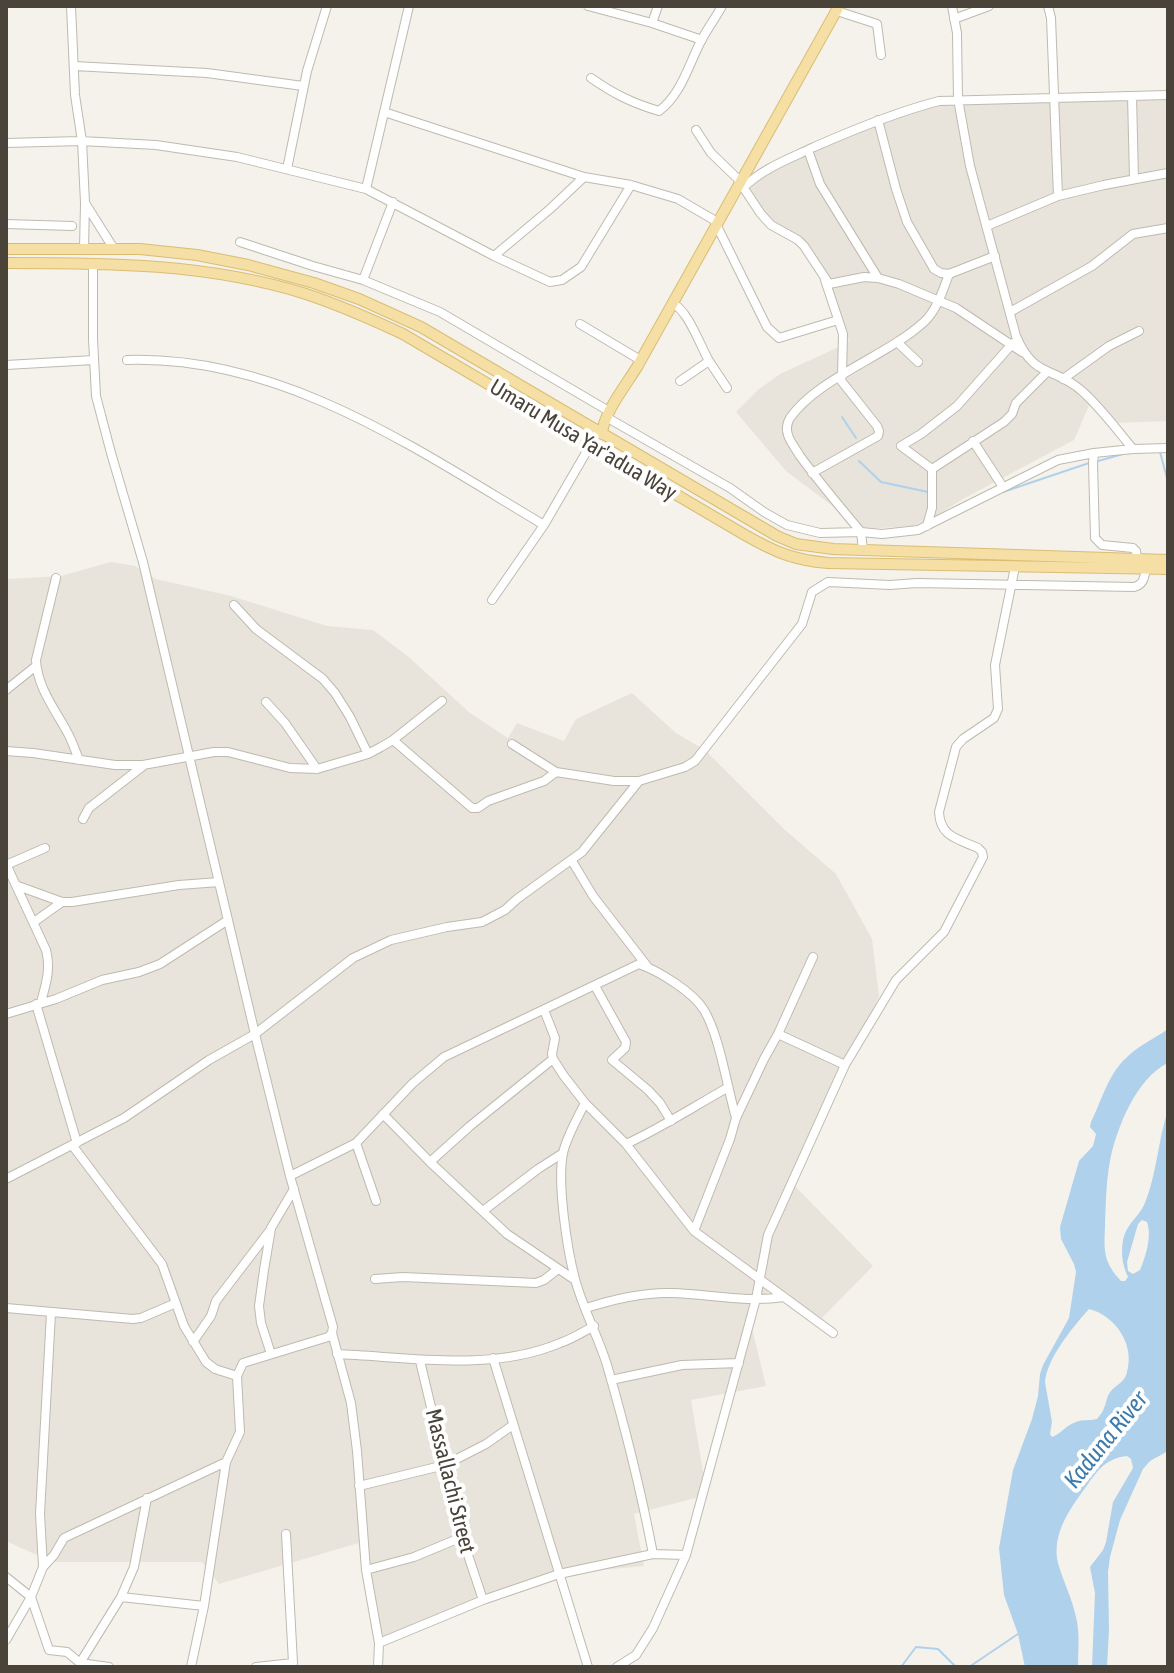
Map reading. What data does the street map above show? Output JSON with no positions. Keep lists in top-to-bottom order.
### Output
{
  "streets": {
    "main road": ["Umaru Musa Yar'adua Way"],
    "street": ["Massallachi Street"]
  },
  "water": ["Kaduna River"]
}
